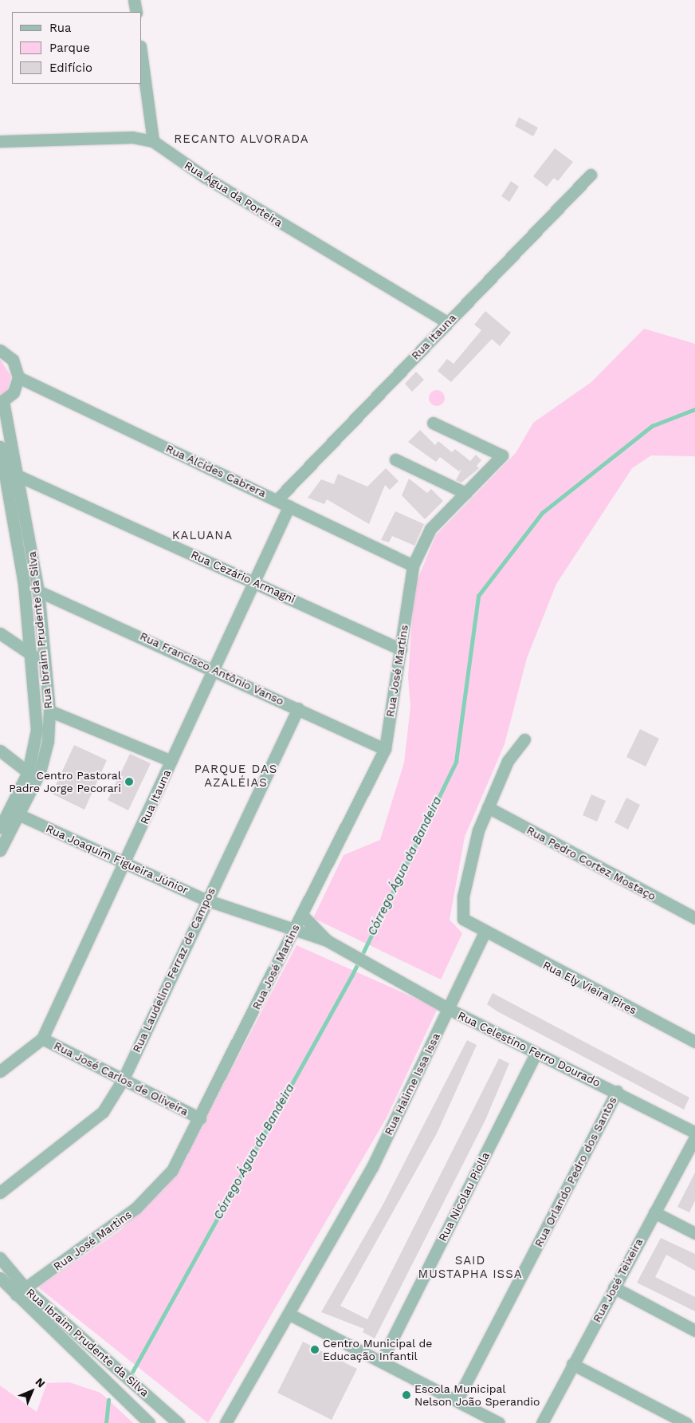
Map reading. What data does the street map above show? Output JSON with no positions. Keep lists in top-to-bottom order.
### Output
{
  "streets": {
    "street": [
      "Rua Água da Porteira",
      "Rua Itauna",
      "Rua Alcides Cabrera",
      "Rua Cezário Armagni",
      "Rua Ibraim Prudente da Silva",
      "Rua Francisco Antônio Vanso",
      "Rua José Martins",
      "Rua Joaquim Figueira Júnior",
      "Rua Pedro Cortez Mostaço",
      "Rua Laudelino Ferraz de Campos",
      "Rua Ely Vieira Pires",
      "Rua Celestino Ferro Dourado",
      "Rua José Carlos de Oliveira",
      "Rua Halime Issa Issa",
      "Rua Orlando Pedro dos Santos",
      "Rua Nicolau Piolla",
      "Rua José Teixeira"
    ]
  },
  "crossings": [
    ["Rua Água da Porteira", "Rua Itauna"],
    ["Rua Itauna", "Rua Alcides Cabrera"],
    ["Rua Itauna", "Rua Cezário Armagni"],
    ["Rua Itauna", "Rua Francisco Antônio Vanso"],
    ["Rua Itauna", "Rua Joaquim Figueira Júnior"],
    ["Rua Itauna", "Rua José Carlos de Oliveira"],
    ["Rua Alcides Cabrera", "Rua José Martins"],
    ["Rua Cezário Armagni", "Rua Ibraim Prudente da Silva"],
    ["Rua Cezário Armagni", "Rua José Martins"],
    ["Rua Ibraim Prudente da Silva", "Rua Francisco Antônio Vanso"],
    ["Rua Ibraim Prudente da Silva", "Rua José Martins"],
    ["Rua Ibraim Prudente da Silva", "Rua Joaquim Figueira Júnior"],
    ["Rua Francisco Antônio Vanso", "Rua José Martins"],
    ["Rua Francisco Antônio Vanso", "Rua Laudelino Ferraz de Campos"],
    ["Rua José Martins", "Rua Joaquim Figueira Júnior"],
    ["Rua José Martins", "Rua José Carlos de Oliveira"],
    ["Rua Joaquim Figueira Júnior", "Rua Laudelino Ferraz de Campos"],
    ["Rua Joaquim Figueira Júnior", "Rua Celestino Ferro Dourado"],
    ["Rua Laudelino Ferraz de Campos", "Rua José Carlos de Oliveira"],
    ["Rua Ely Vieira Pires", "Rua Halime Issa Issa"],
    ["Rua Celestino Ferro Dourado", "Rua Halime Issa Issa"],
    ["Rua Celestino Ferro Dourado", "Rua Orlando Pedro dos Santos"],
    ["Rua Celestino Ferro Dourado", "Rua Nicolau Piolla"]
  ],
  "districts": [
    "RECANTO ALVORADA",
    "KALUANA",
    "PARQUE DAS AZALÉIAS",
    "SAID MUSTAPHA ISSA"
  ],
  "water": ["Córrego Água da Bandeira"],
  "places": ["Centro Pastoral Padre Jorge Pecorari", "Centro Municipal de Educação Infantil", "Escola Municipal Nelson João Sperandio"],
  "legend": ["Rua", "Parque", "Edifício"],
  "north": "top right"
}
